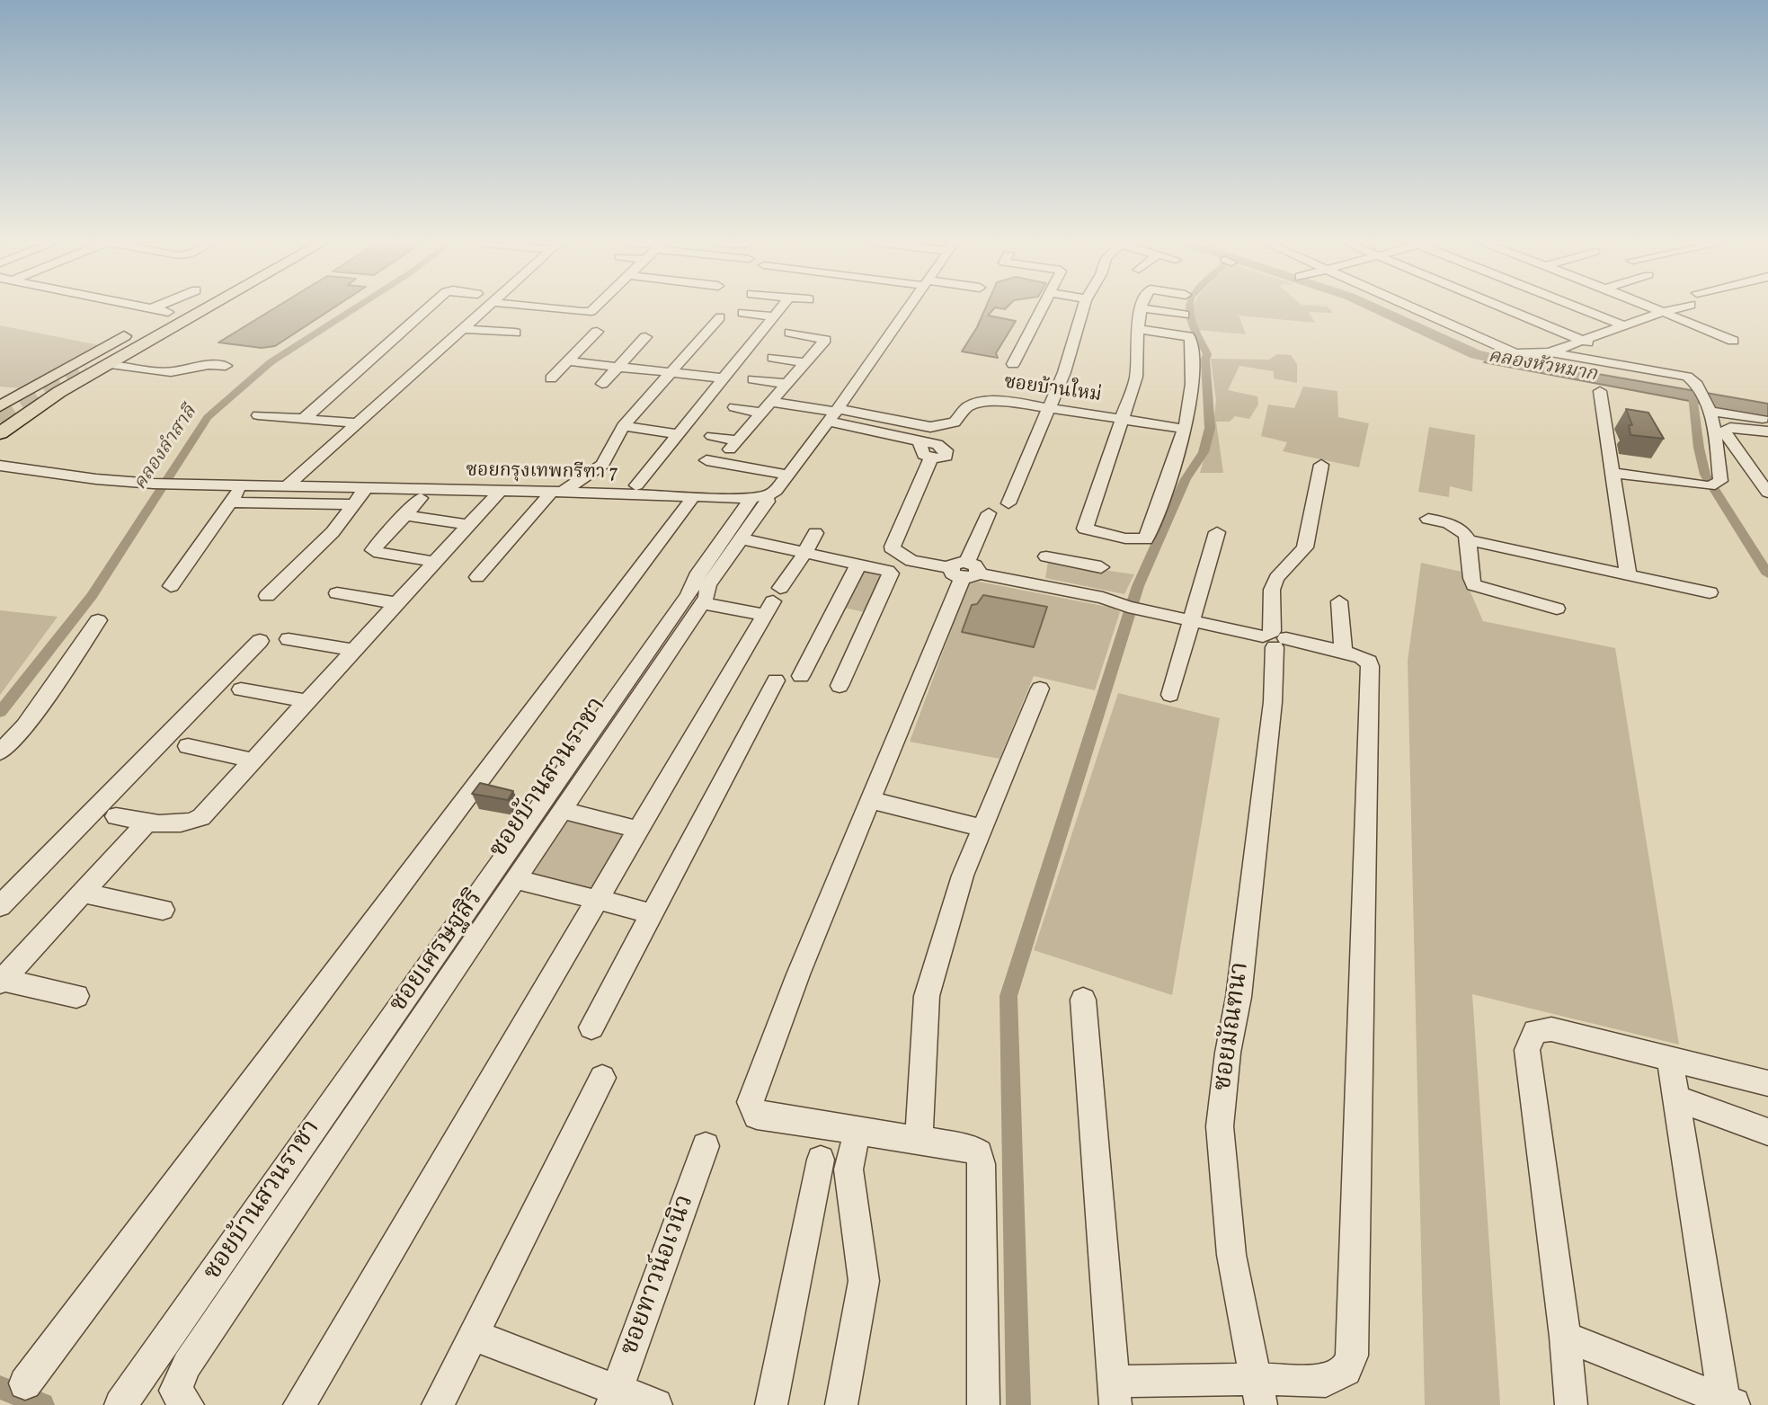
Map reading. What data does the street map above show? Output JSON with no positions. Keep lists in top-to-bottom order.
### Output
{
  "streets": {
    "street": [
      "ซอยบ้านใหม่",
      "ซอยกรุงเทพกรีฑา 7",
      "ซอยบ้านสวนราชา",
      "ซอยเศรษฐสิริ",
      "ซอยมัณฑนา",
      "ซอยทาวน์อเวนิว"
    ]
  },
  "crossings": [
    ["ซอยกรุงเทพกรีฑา 7", "ซอยบ้านสวนราชา"],
    ["ซอยกรุงเทพกรีฑา 7", "ซอยเศรษฐสิริ"],
    ["ซอยบ้านสวนราชา", "ซอยเศรษฐสิริ"]
  ],
  "water": ["คลองหัวหมาก", "คลองลำสาลี"]
}
